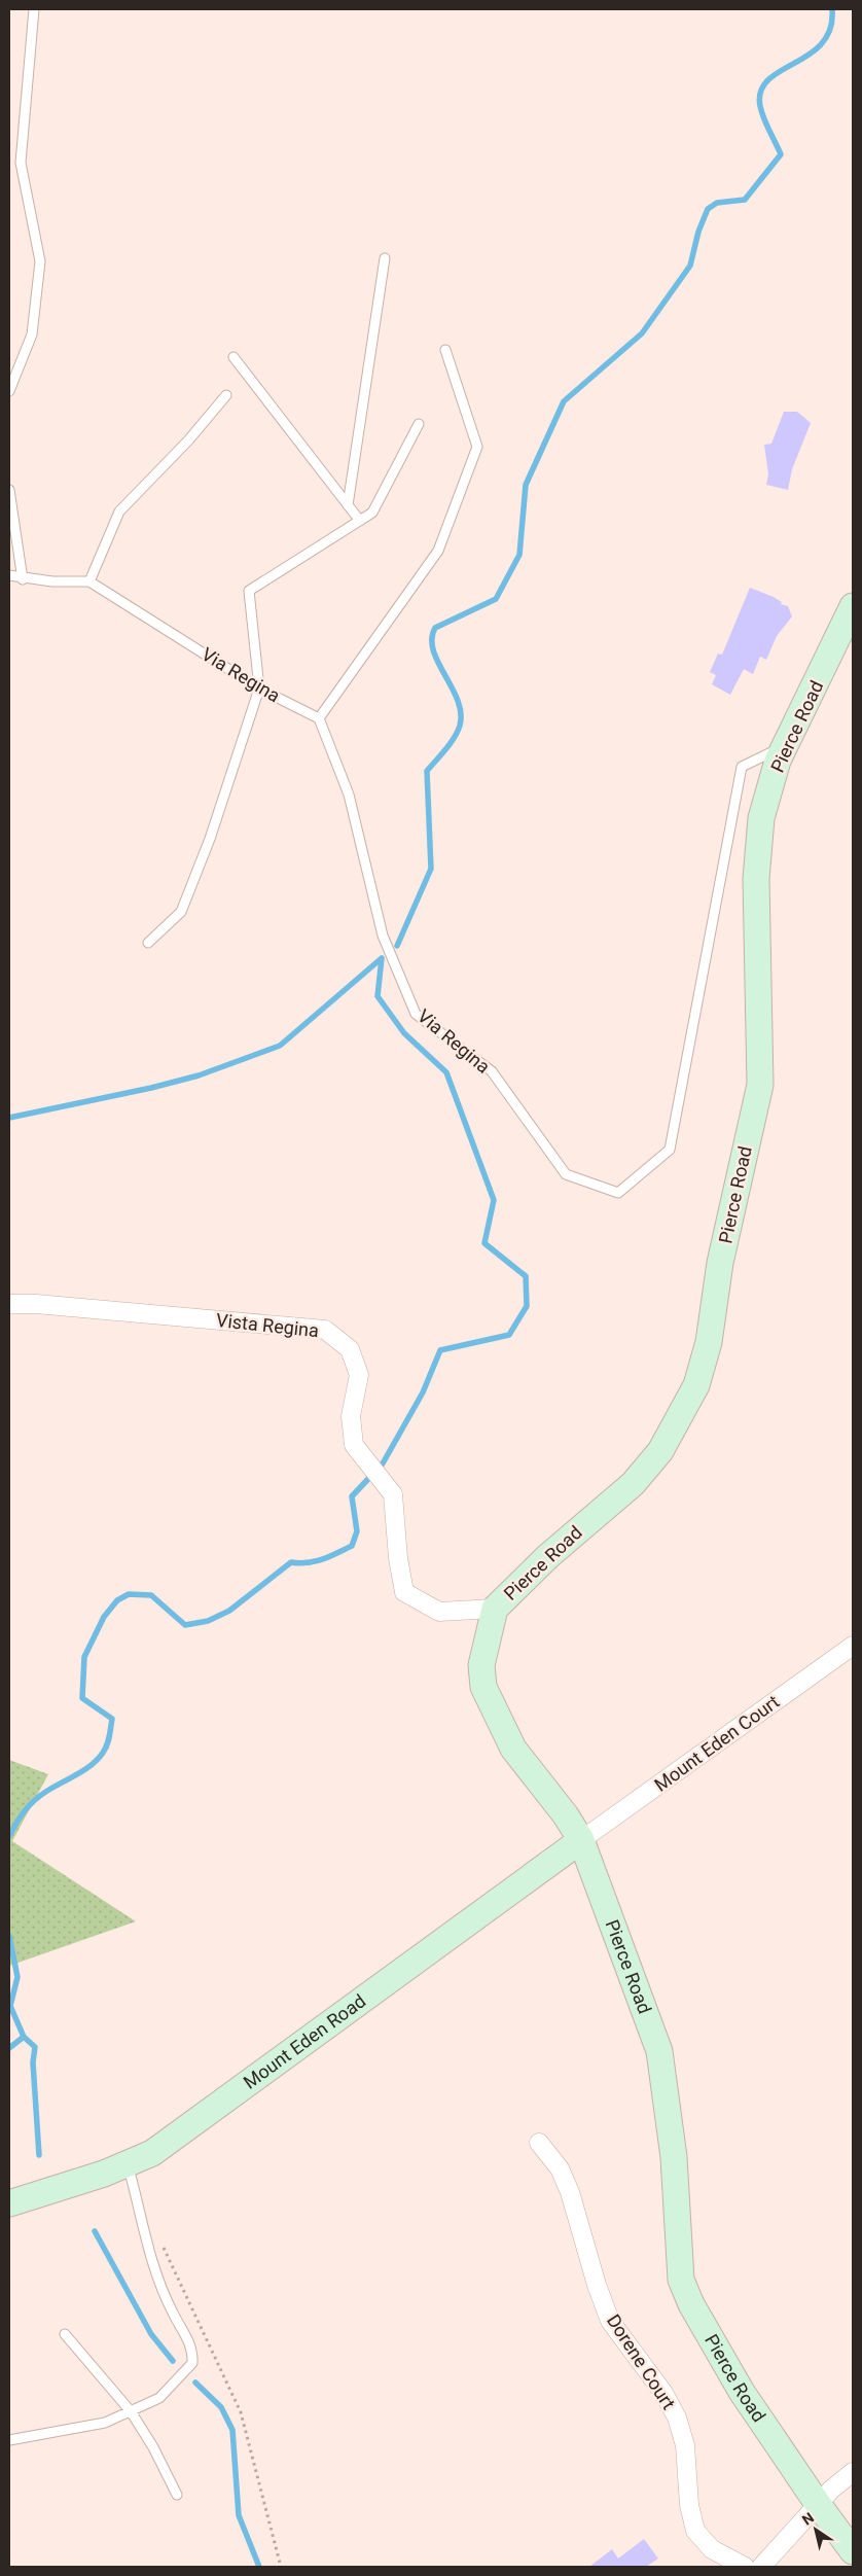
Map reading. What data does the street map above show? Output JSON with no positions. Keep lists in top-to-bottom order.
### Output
{
  "streets": {
    "street": [
      "Pierce Road",
      "Vista Regina",
      "Mount Eden Court",
      "Mount Eden Road",
      "Dorene Court"
    ],
    "lane": ["Via Regina"]
  },
  "crossings": [
    ["Via Regina", "Pierce Road"],
    ["Pierce Road", "Vista Regina"],
    ["Pierce Road", "Mount Eden Court"],
    ["Pierce Road", "Mount Eden Road"],
    ["Mount Eden Court", "Mount Eden Road"]
  ],
  "north": "top left"
}
